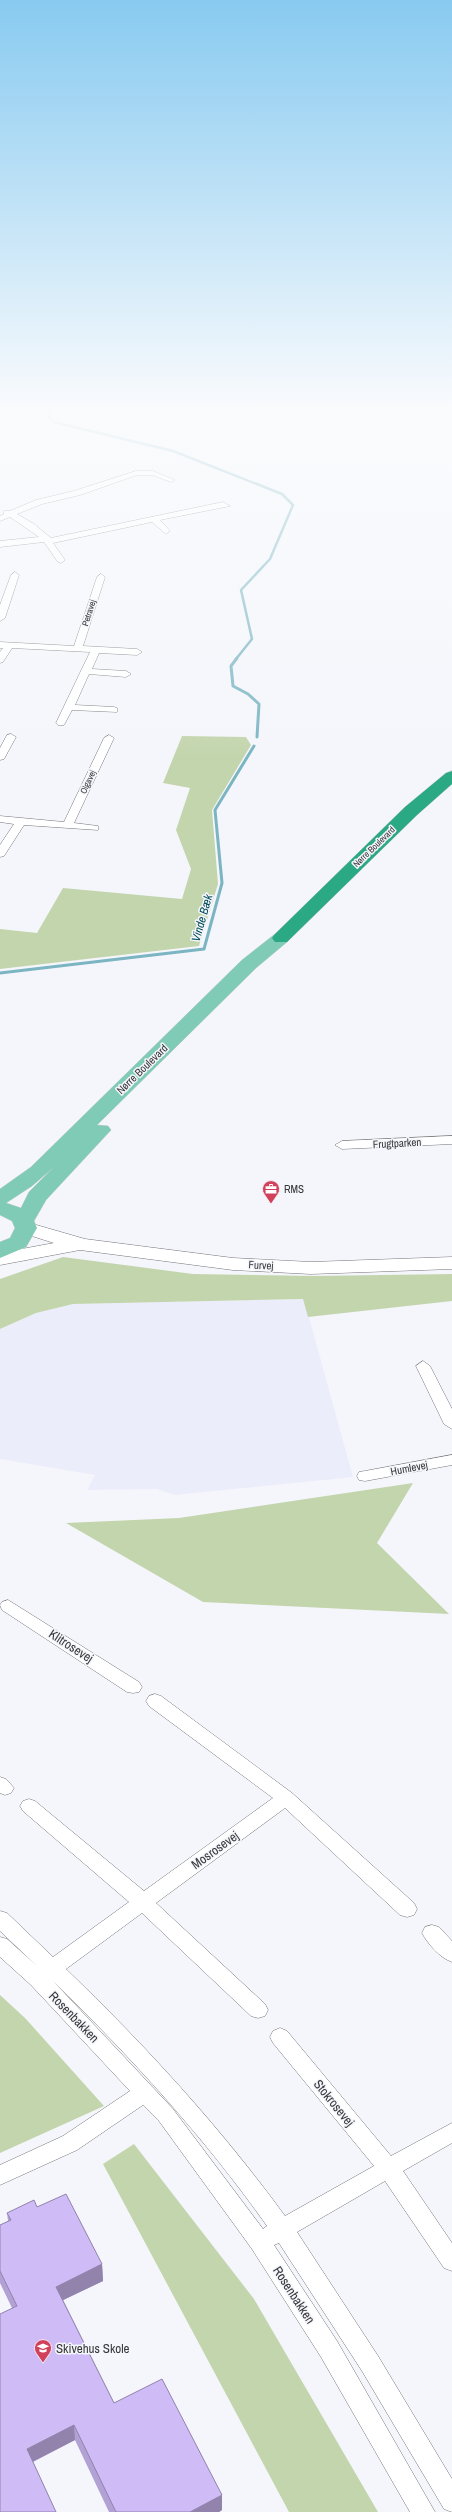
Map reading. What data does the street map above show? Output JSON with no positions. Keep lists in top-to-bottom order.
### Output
{
  "streets": {
    "highway": ["Nørre Boulevard"],
    "main road": ["Furvej"],
    "street": [
      "Petravej",
      "Olgavej",
      "Frugtparken",
      "Humlevej",
      "Klitrosevej",
      "Mosrosevej",
      "Rosenbakken",
      "Stokrosevej"
    ]
  },
  "crossings": [
    ["Nørre Boulevard", "Furvej"],
    ["Mosrosevej", "Rosenbakken"]
  ],
  "water": ["Vinde Bæk"],
  "places": {
    "office": ["RMS"],
    "school or university": ["Skivehus Skole"]
  }
}
